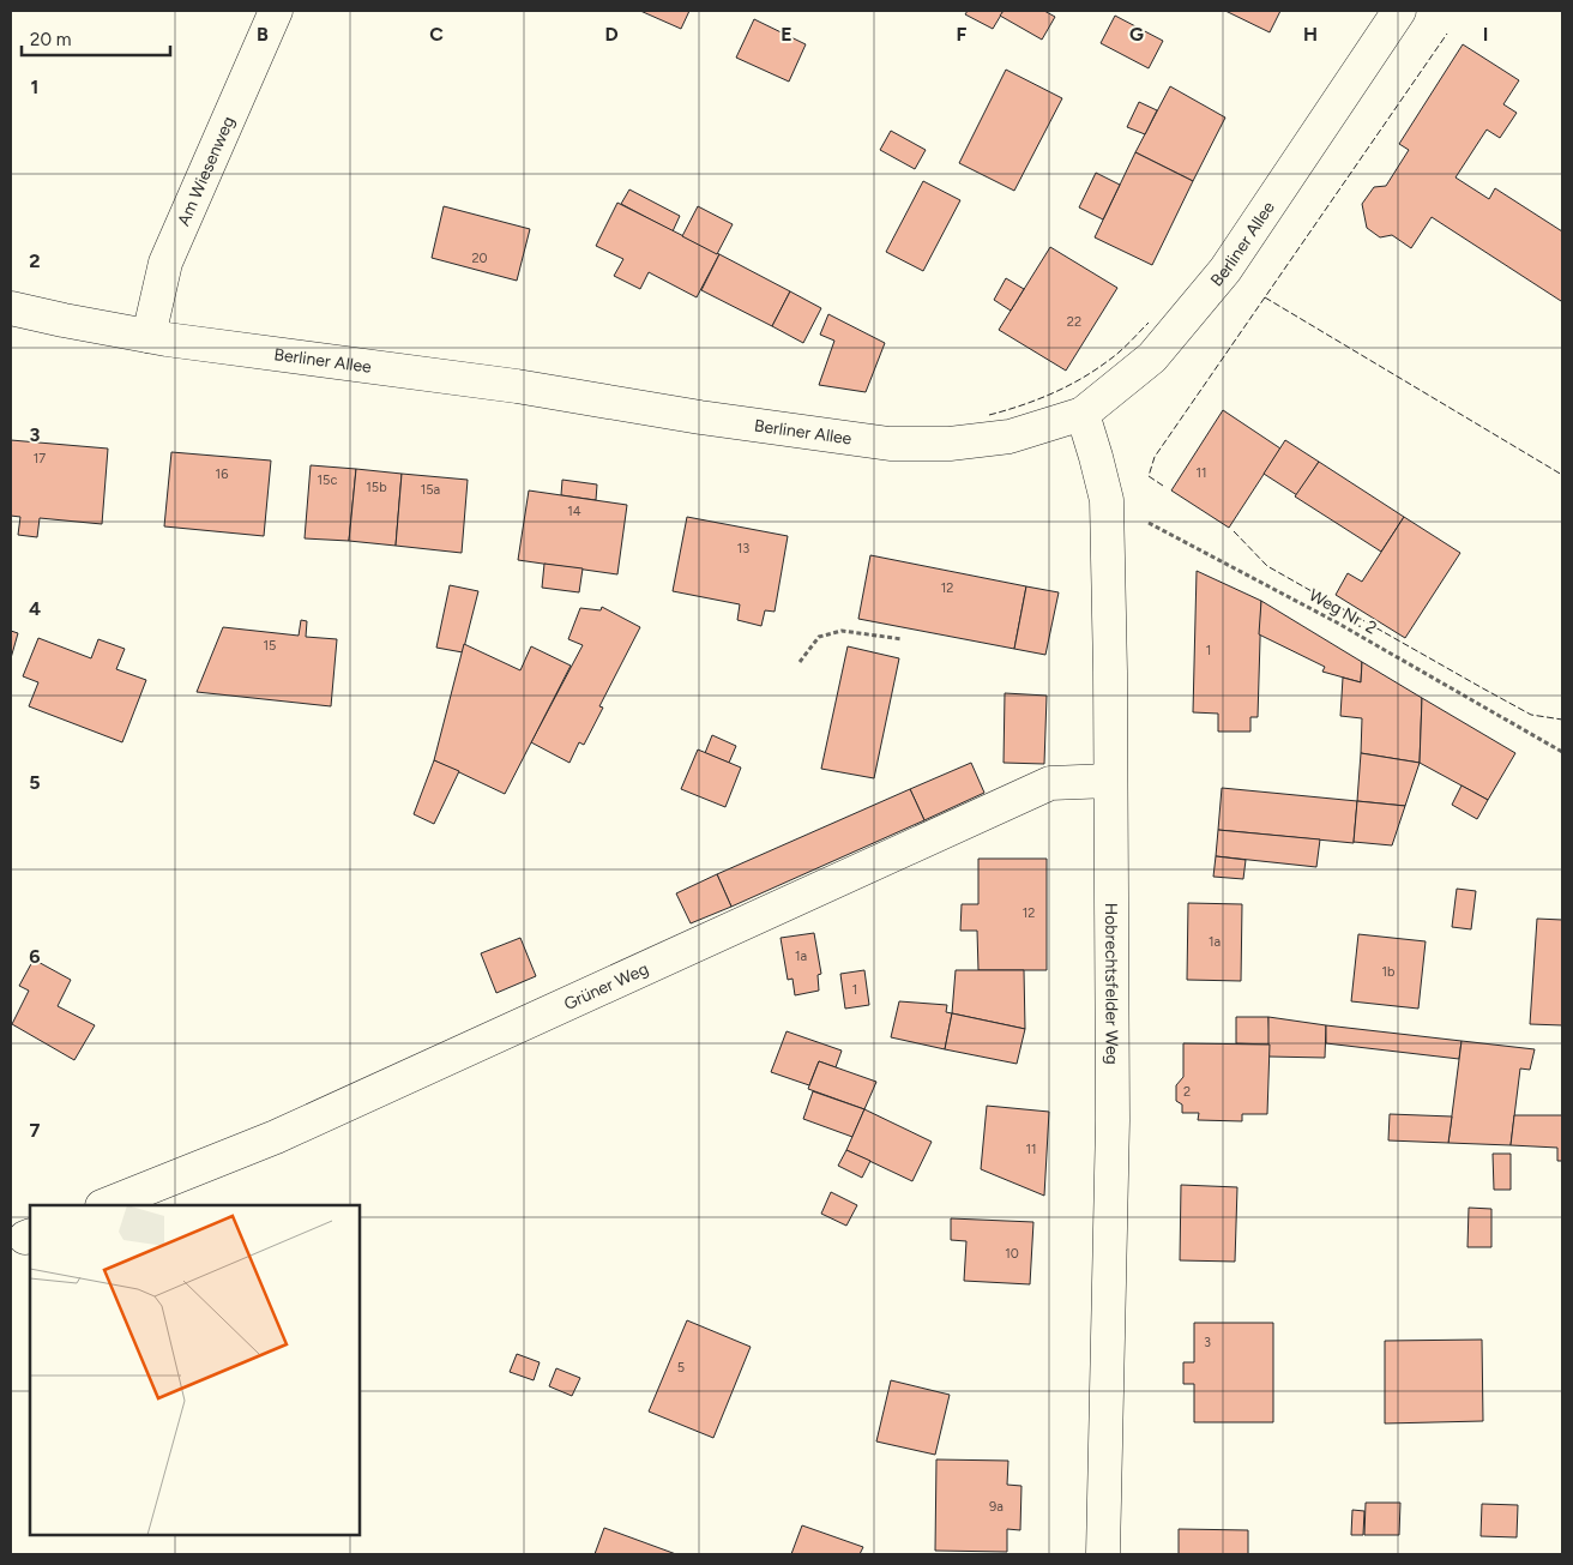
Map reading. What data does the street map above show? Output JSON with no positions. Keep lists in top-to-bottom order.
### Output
{
  "streets": {
    "main road": [
      "Am Wiesenweg",
      "Berliner Allee",
      "Hobrechtsfelder Weg",
      "Grüner Weg"
    ],
    "path": ["Weg Nr. 2"]
  },
  "crossings": [
    ["Am Wiesenweg", "Berliner Allee"],
    ["Berliner Allee", "Hobrechtsfelder Weg"],
    ["Weg Nr. 2", "Hobrechtsfelder Weg"],
    ["Hobrechtsfelder Weg", "Grüner Weg"]
  ],
  "house_numbers": [
    "20",
    "22",
    "17",
    "11",
    "16",
    "15c",
    "15b",
    "15a",
    "14",
    "13",
    "12",
    "15",
    "1",
    "12",
    "1a",
    "1a",
    "1b",
    "1",
    "2",
    "11",
    "10",
    "3",
    "5",
    "9a"
  ],
  "scale_bar": "20 m",
  "grid": {
    "columns": [
      "B",
      "C",
      "D",
      "E",
      "F",
      "G",
      "H",
      "I"
    ],
    "rows": [
      "1",
      "2",
      "3",
      "4",
      "5",
      "6",
      "7"
    ]
  }
}
